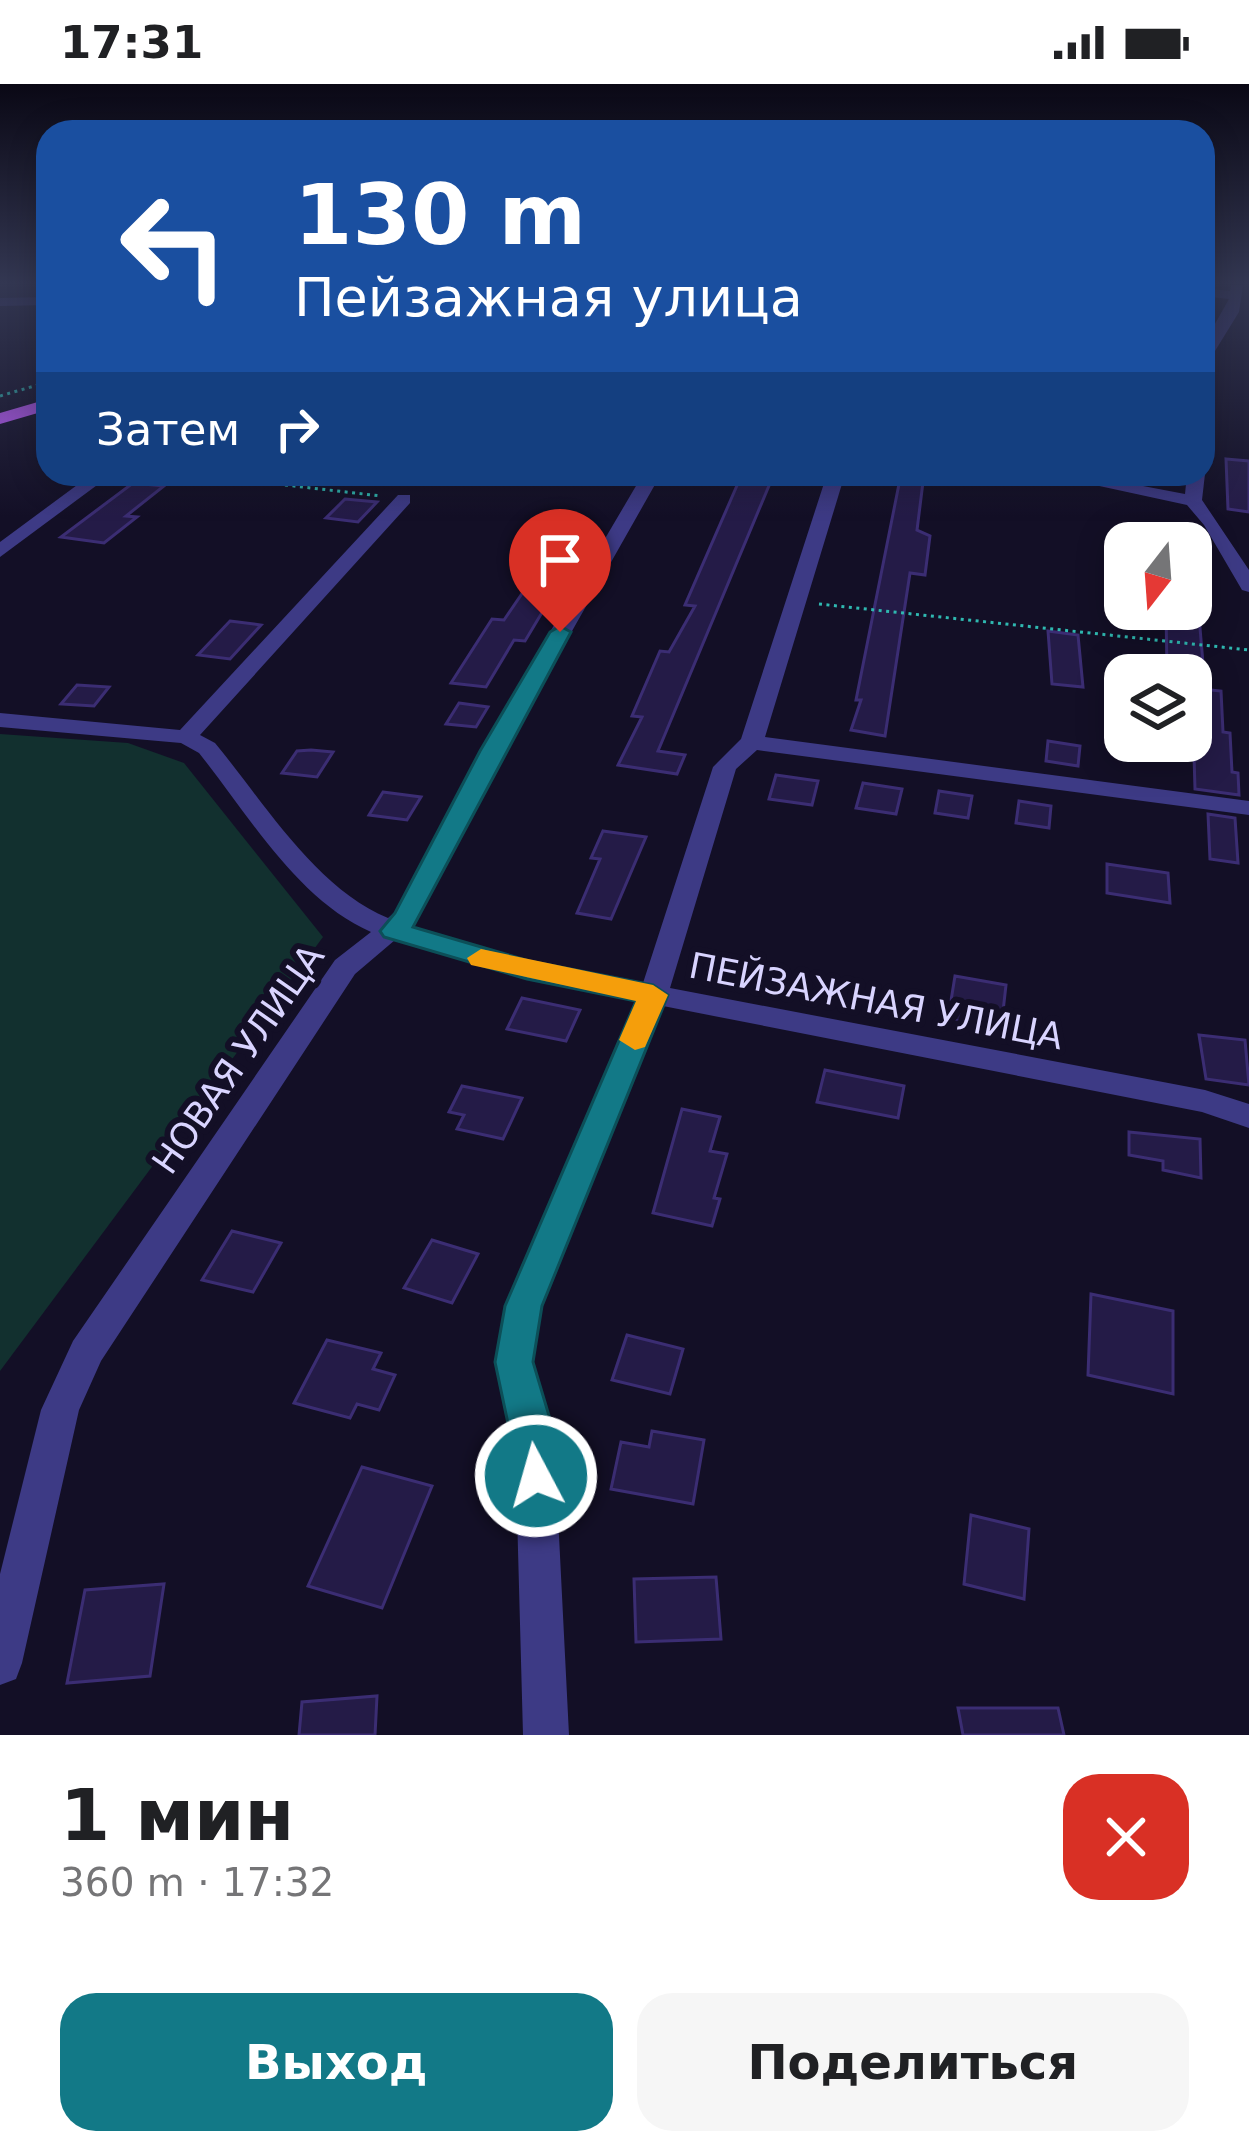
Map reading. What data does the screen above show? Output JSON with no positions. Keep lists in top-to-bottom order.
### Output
{
  "streets": {
    "street": ["ПЕЙЗАЖНАЯ УЛИЦА", "НОВАЯ УЛИЦА"]
  },
  "crossings": [
    ["ПЕЙЗАЖНАЯ УЛИЦА", "НОВАЯ УЛИЦА"]
  ],
  "north": "bottom",
  "page": {
    "status": "17:31",
    "turn": ["130 m", "Пейзажная улица"],
    "then": "Затем",
    "heading": ["1 мин", "360 m · 17:32"],
    "buttons": ["Выход", "Поделиться"]
  }
}
